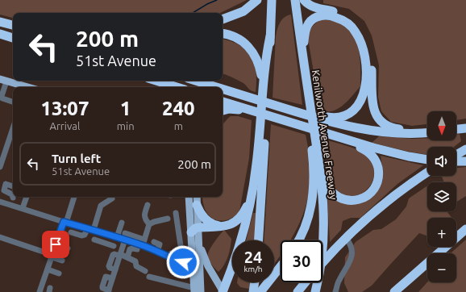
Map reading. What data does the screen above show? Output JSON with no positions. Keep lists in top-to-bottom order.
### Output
{
  "streets": {
    "highway": ["Kenilworth Avenue Freeway"]
  },
  "north": "bottom",
  "page": {
    "turn": ["200 m", "51st Avenue"],
    "eta": [
      "13:07",
      "Arrival",
      "1",
      "min",
      "240",
      "m"
    ],
    "map_buttons": ["+", "−"],
    "list": [
      {
        "name": "Turn left",
        "note": "51st Avenue",
        "value": "200 m"
      }
    ],
    "speed": "24 km/h",
    "limit": "30"
  }
}
